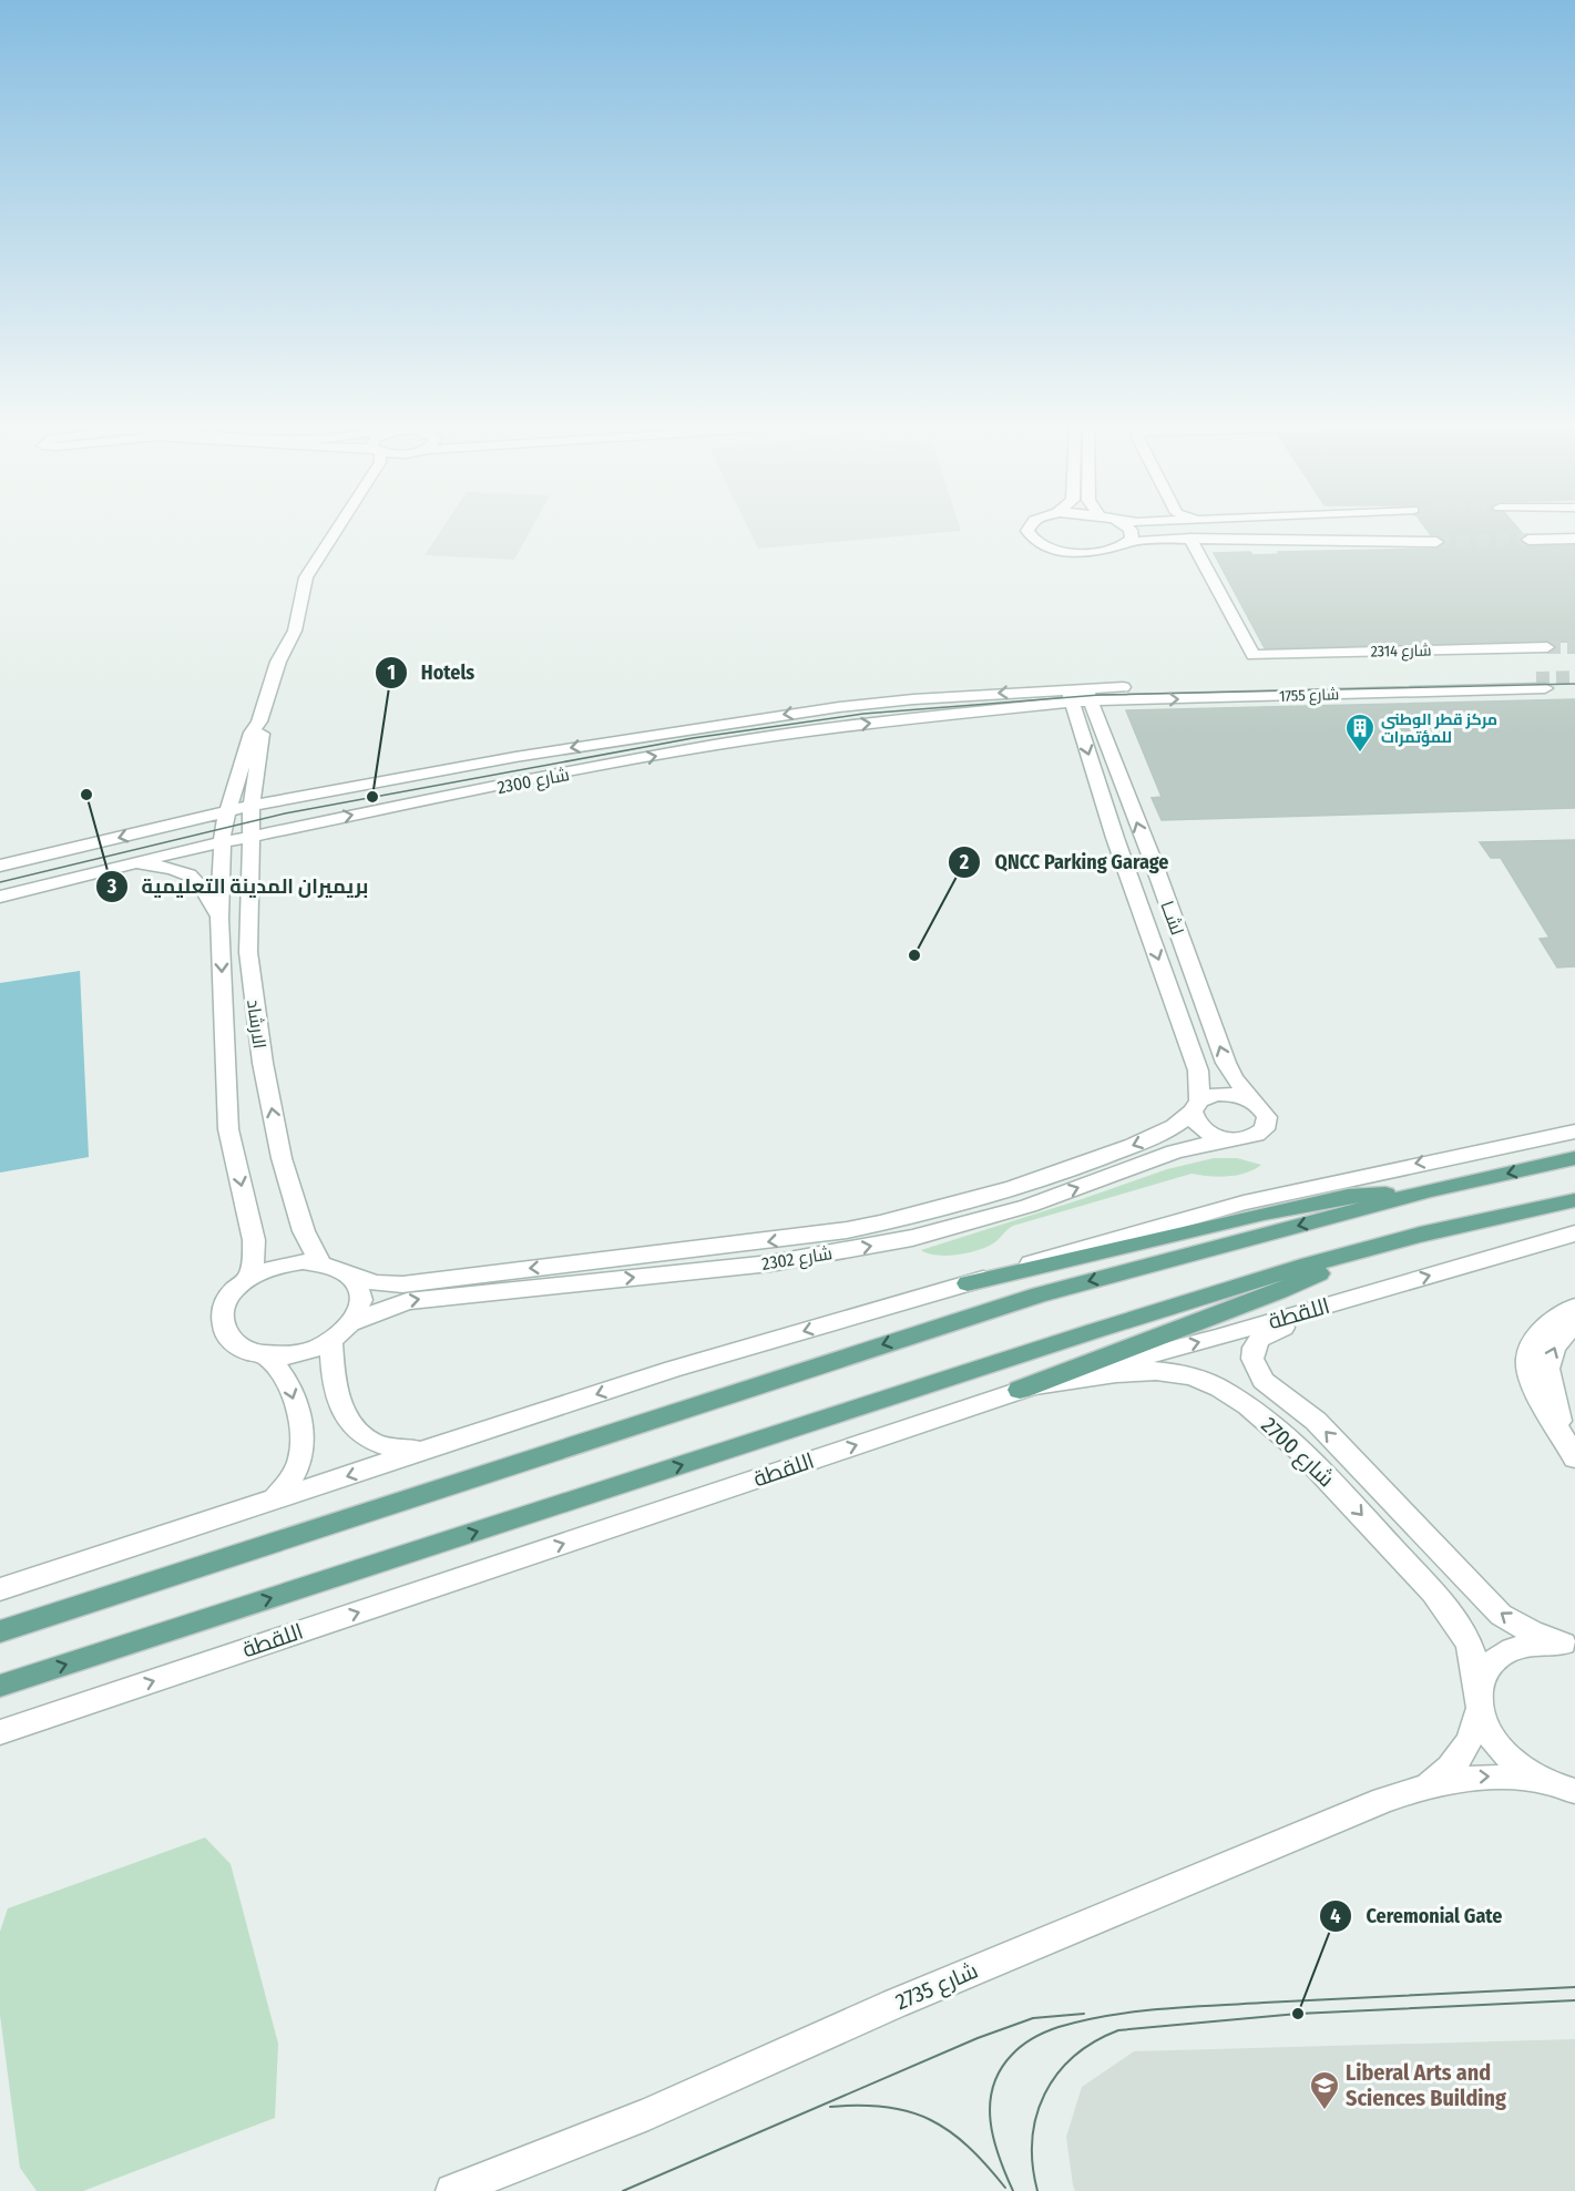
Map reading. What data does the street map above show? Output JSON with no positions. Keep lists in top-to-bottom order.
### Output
{
  "streets": {
    "main road": ["اللقطة"],
    "street": [
      "شارع 2314",
      "شارع 1755",
      "شارع 2300",
      "لشــا",
      "الارشاد",
      "شارع 2302",
      "شارع 2700",
      "شارع 2735"
    ]
  },
  "crossings": [
    ["شارع 1755", "شارع 2300"],
    ["شارع 1755", "لشــا"],
    ["شارع 2300", "لشــا"],
    ["شارع 2300", "الارشاد"],
    ["لشــا", "شارع 2302"],
    ["الارشاد", "شارع 2302"],
    ["اللقطة", "شارع 2700"],
    ["شارع 2700", "شارع 2735"]
  ],
  "places": {
    "building": ["مركز قطر الوطني للمؤتمرات"],
    "other": [
      "بريميران المدينة التعليمية",
      "Hotels",
      "QNCC Parking Garage",
      "Ceremonial Gate"
    ],
    "school or university": ["Liberal Arts and Sciences Building"]
  }
}
